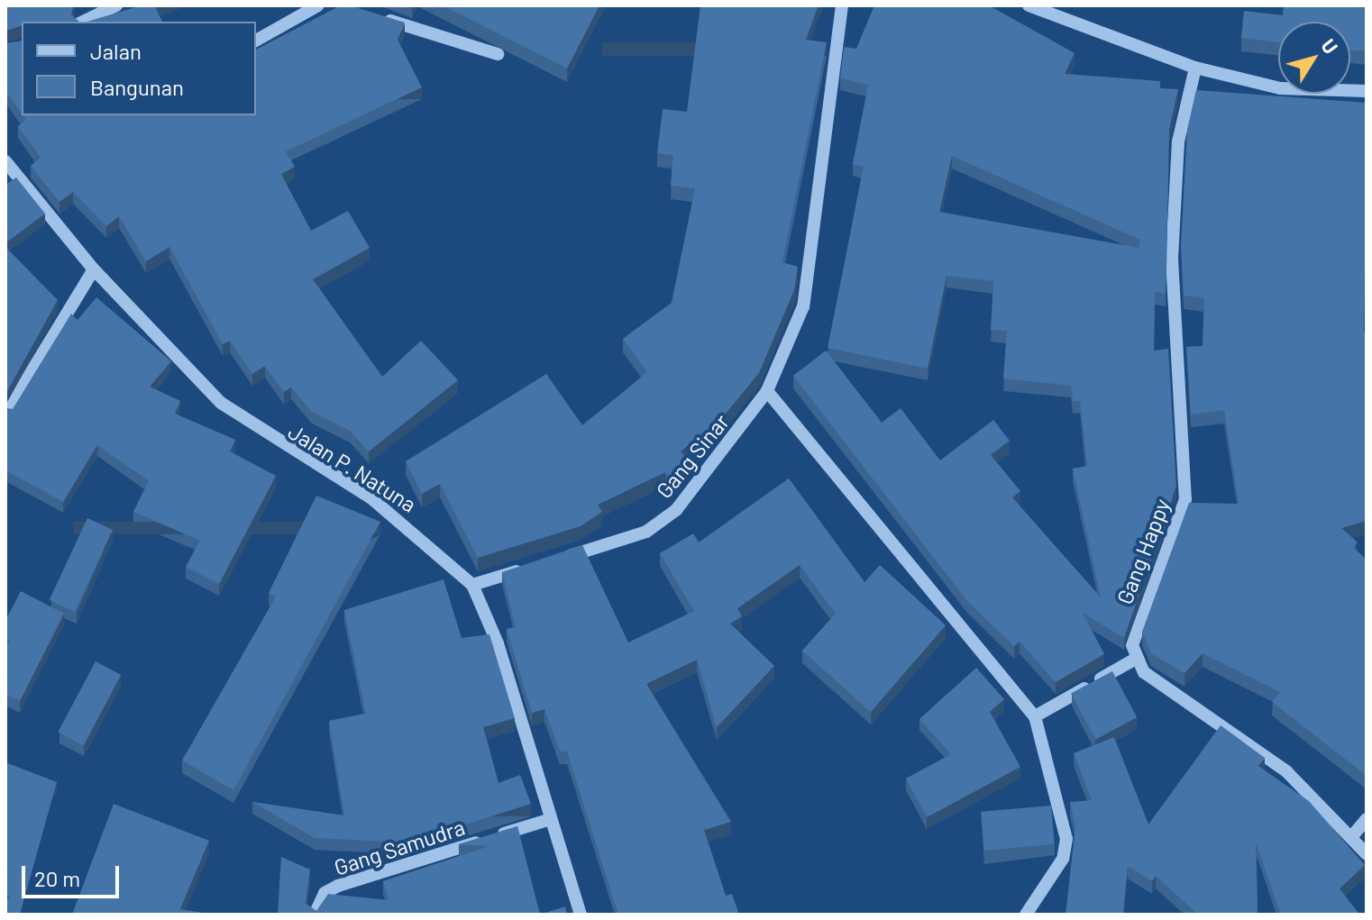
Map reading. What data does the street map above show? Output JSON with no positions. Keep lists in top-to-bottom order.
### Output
{
  "streets": {
    "street": [
      "Gang Sinar",
      "Jalan P. Natuna",
      "Gang Happy",
      "Gang Samudra"
    ]
  },
  "crossings": [
    ["Gang Sinar", "Jalan P. Natuna"]
  ],
  "legend": ["Jalan", "Bangunan"],
  "scale_bar": "20 m",
  "north": "top right"
}
